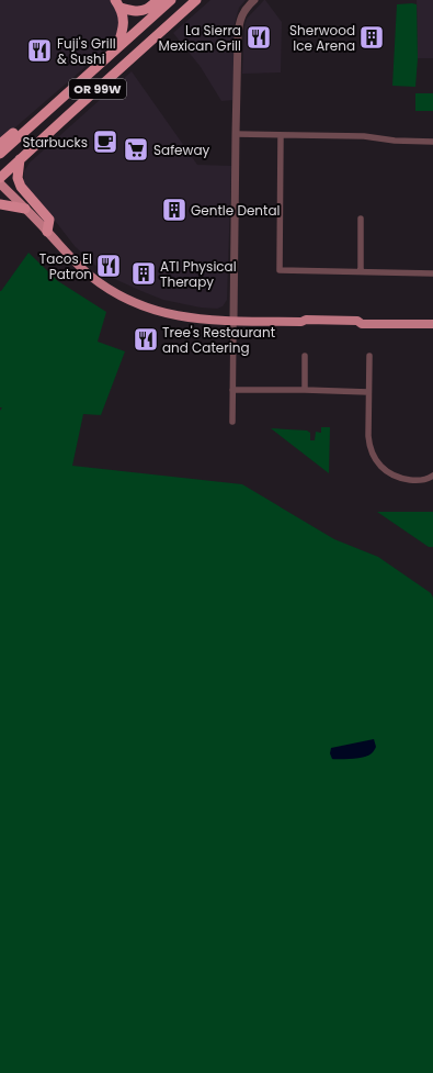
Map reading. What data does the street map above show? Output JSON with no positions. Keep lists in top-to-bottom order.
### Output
{
  "streets": {
    "highway": ["OR 99W"]
  },
  "places": {
    "restaurant": [
      "La Sierra Mexican Grill",
      "Fuji's Grill & Sushi",
      "Tacos El Patron",
      "Tree's Restaurant and Catering"
    ],
    "building": ["Sherwood Ice Arena", "Gentle Dental", "ATI Physical Therapy"],
    "cafe": ["Starbucks"],
    "supermarket": ["Safeway"]
  }
}
